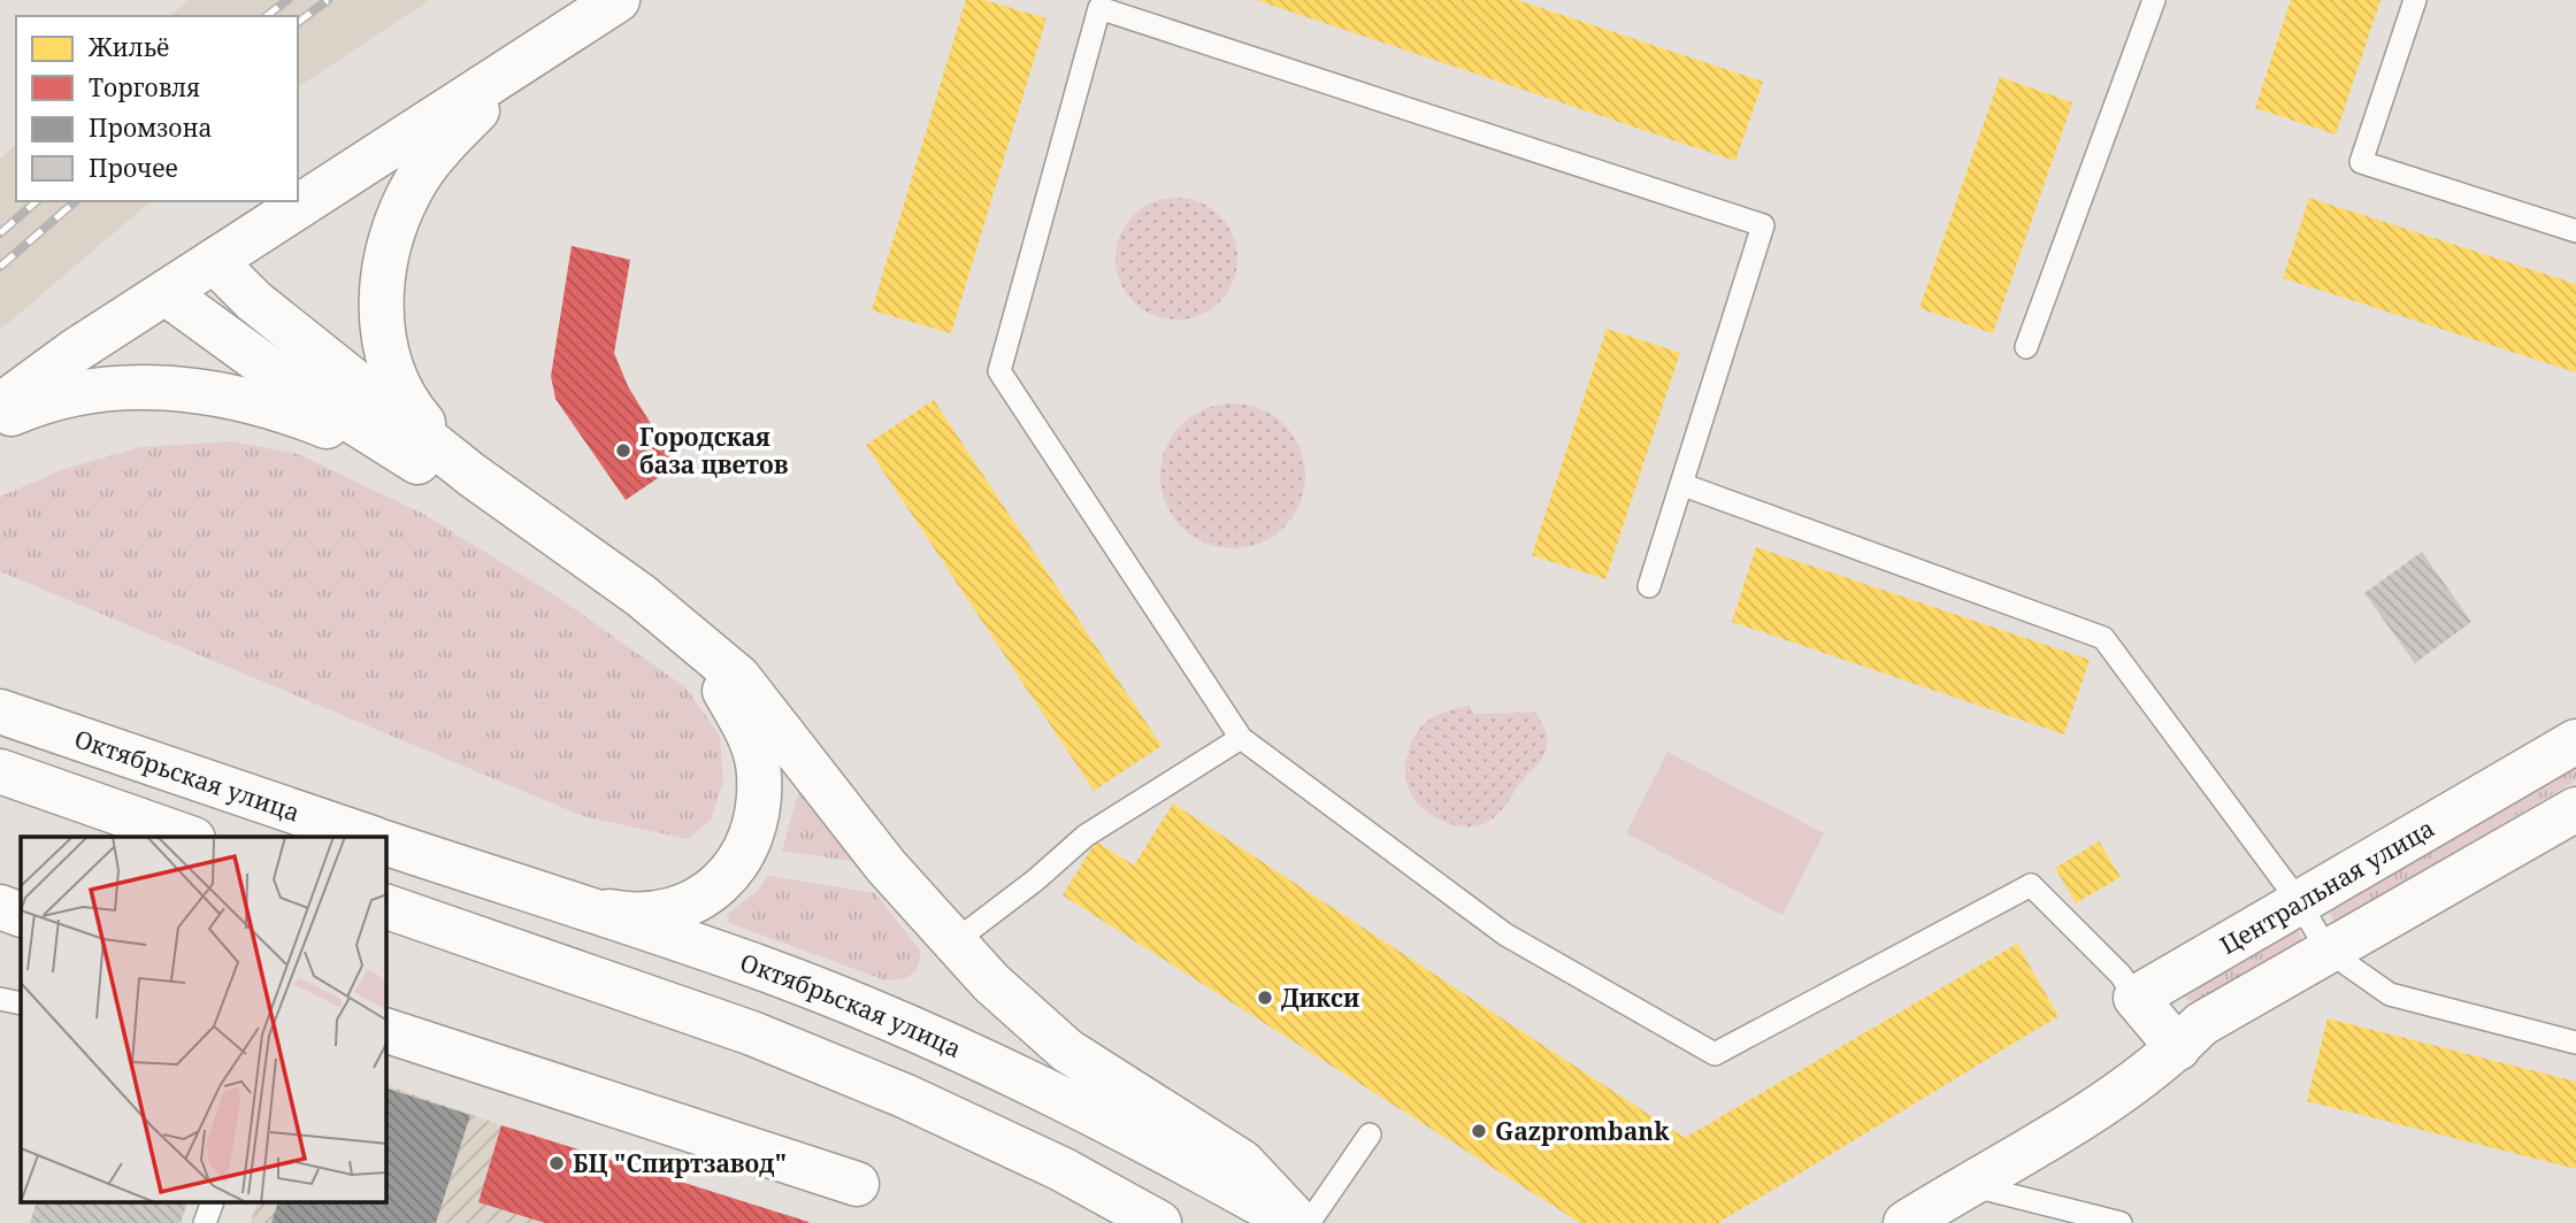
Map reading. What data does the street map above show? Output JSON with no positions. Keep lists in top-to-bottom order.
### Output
{
  "streets": {
    "main road": ["Октябрьская улица", "Центральная улица"]
  },
  "places": [
    "Городская база цветов",
    "Дикси",
    "Gazprombank",
    "БЦ \"Спиртзавод\""
  ],
  "legend": [
    "Жильё",
    "Торговля",
    "Промзона",
    "Прочее"
  ]
}
